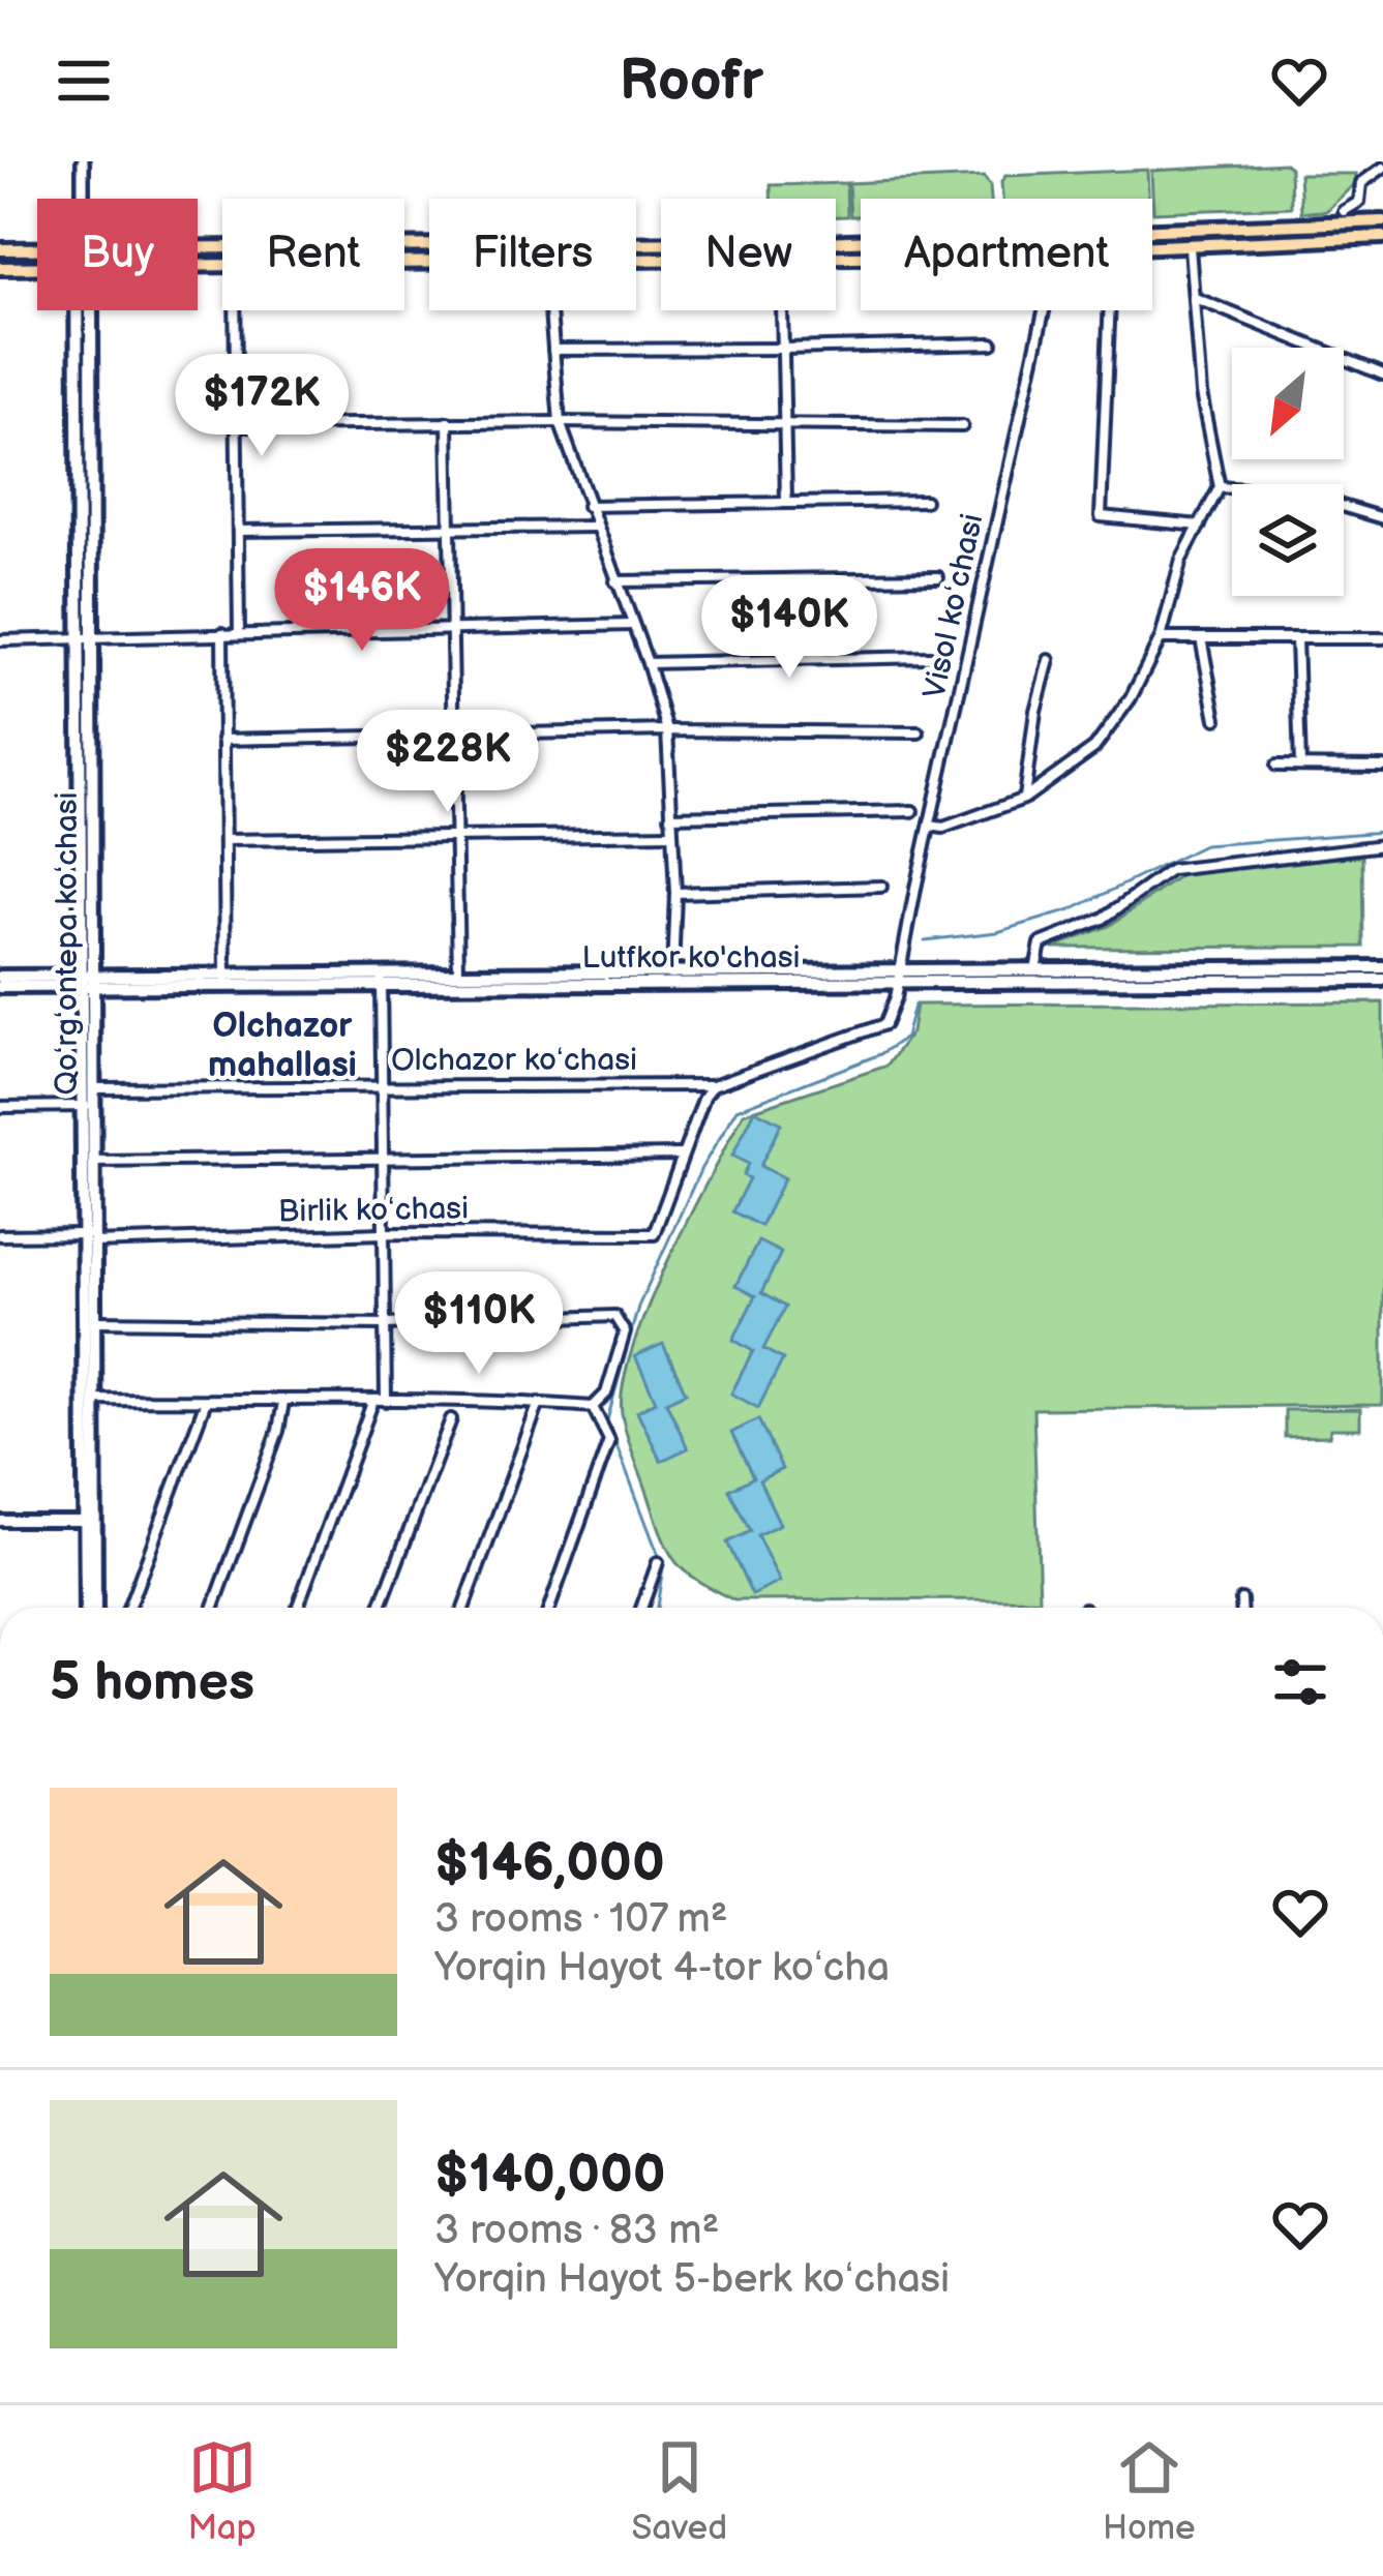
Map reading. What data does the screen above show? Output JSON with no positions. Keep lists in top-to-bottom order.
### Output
{
  "streets": {
    "main road": ["Qoʻrgʻontepa koʻchasi", "Lutfkor ko'chasi"],
    "street": ["Visol koʻchasi", "Olchazor koʻchasi", "Birlik koʻchasi"]
  },
  "crossings": [
    ["Visol koʻchasi", "Lutfkor ko'chasi"],
    ["Qoʻrgʻontepa koʻchasi", "Lutfkor ko'chasi"],
    ["Qoʻrgʻontepa koʻchasi", "Olchazor koʻchasi"],
    ["Qoʻrgʻontepa koʻchasi", "Birlik koʻchasi"]
  ],
  "districts": ["Olchazor mahallasi"],
  "north": "bottom left",
  "page": {
    "header": "Roofr",
    "chip": [
      "Buy",
      "Rent",
      "Filters",
      "New",
      "Apartment"
    ],
    "price": [
      "$172K",
      "$146K",
      "$140K",
      "$228K",
      "$110K"
    ],
    "heading": "5 homes",
    "list": [
      {
        "name": "$146,000",
        "note": "3 rooms · 107 m² · Yorqin Hayot 4-tor koʻcha"
      },
      {
        "name": "$140,000",
        "note": "3 rooms · 83 m² · Yorqin Hayot 5-berk koʻchasi"
      }
    ],
    "tabs": ["Map", "Saved", "Home"]
  }
}
